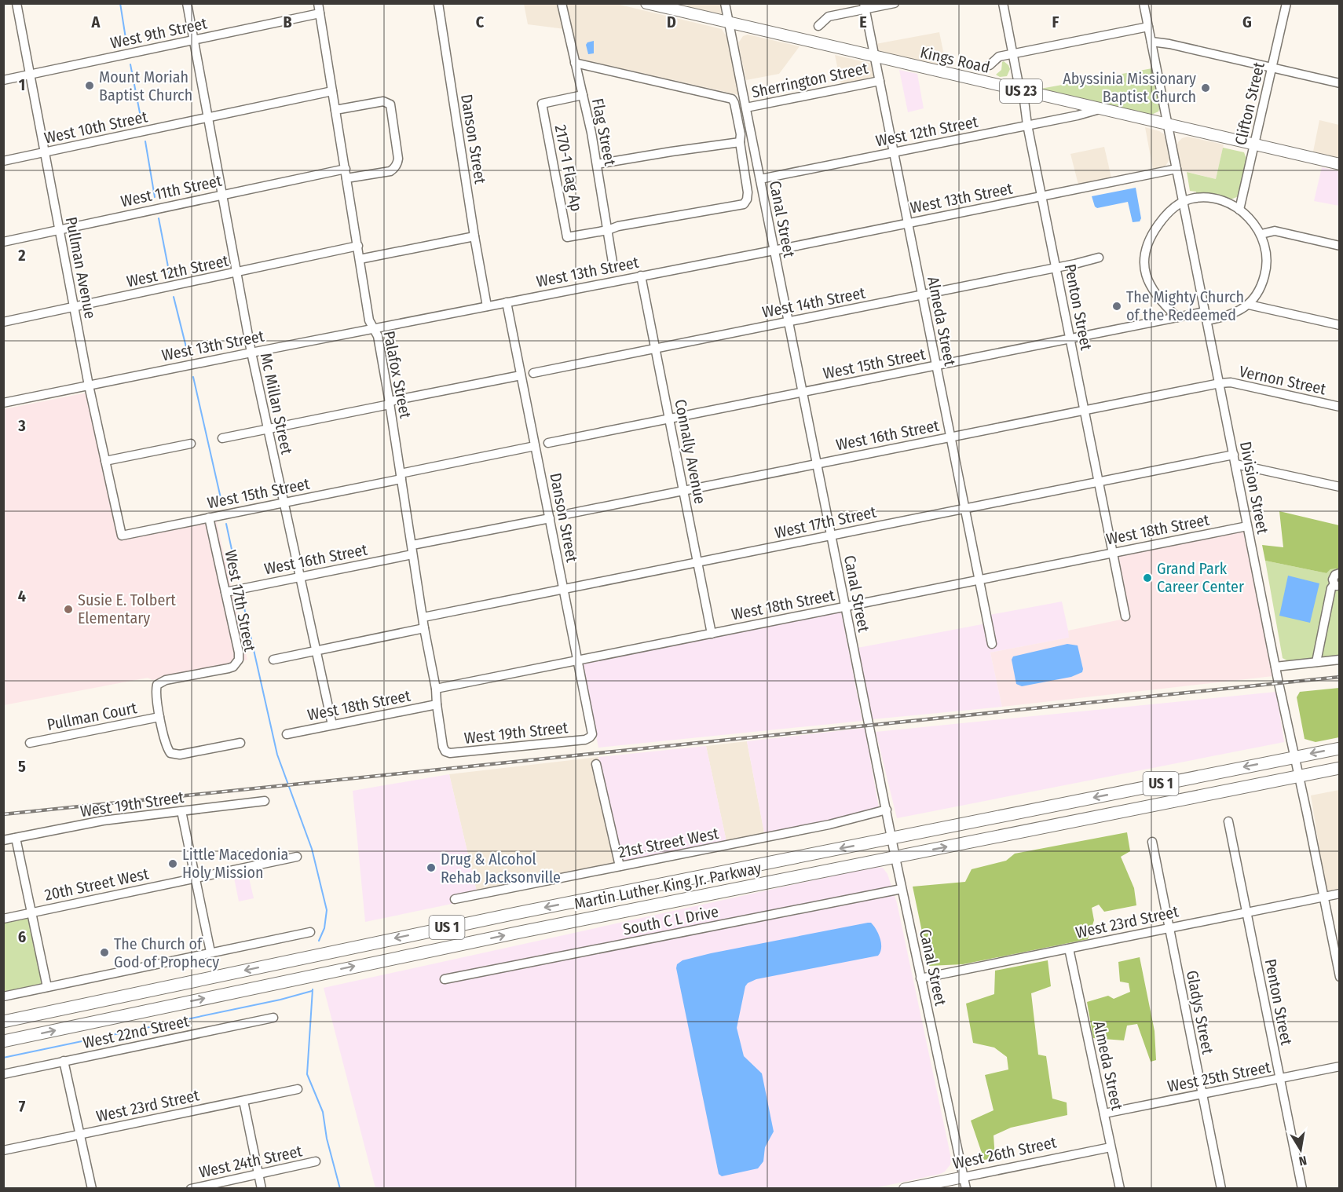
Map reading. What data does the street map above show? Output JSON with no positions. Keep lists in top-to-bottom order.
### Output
{
  "streets": {
    "highway": ["US 1", "Martin Luther King Jr. Parkway"],
    "main road": ["Kings Road", "US 23", "West 26th Street"],
    "street": [
      "West 9th Street",
      "Sherrington Street",
      "Clifton Street",
      "West 10th Street",
      "West 12th Street",
      "Flag Street",
      "Danson Street",
      "2170-1 Flag Ap",
      "West 11th Street",
      "West 13th Street",
      "Canal Street",
      "Pullman Avenue",
      "West 14th Street",
      "Penton Street",
      "Almeda Street",
      "West 15th Street",
      "Palafox Street",
      "Vernon Street",
      "Mc Millan Street",
      "West 16th Street",
      "Connally Avenue",
      "Division Street",
      "West 17th Street",
      "West 18th Street",
      "Pullman Court",
      "West 19th Street",
      "21st Street West",
      "20th Street West",
      "South C L Drive",
      "West 23rd Street",
      "Gladys Street",
      "West 22nd Street",
      "West 25th Street",
      "West 24th Street"
    ]
  },
  "crossings": [
    ["West 9th Street", "Pullman Avenue"],
    ["West 9th Street", "Palafox Street"],
    ["West 9th Street", "Mc Millan Street"],
    ["Kings Road", "Clifton Street"],
    ["Kings Road", "West 12th Street"],
    ["Kings Road", "Canal Street"],
    ["Kings Road", "Penton Street"],
    ["Kings Road", "Almeda Street"],
    ["Kings Road", "Division Street"],
    ["Sherrington Street", "Canal Street"],
    ["Sherrington Street", "Almeda Street"],
    ["West 10th Street", "Pullman Avenue"],
    ["West 10th Street", "Palafox Street"],
    ["West 10th Street", "Mc Millan Street"],
    ["West 12th Street", "Canal Street"],
    ["West 12th Street", "Pullman Avenue"],
    ["West 12th Street", "Penton Street"],
    ["West 12th Street", "Almeda Street"],
    ["West 12th Street", "Palafox Street"],
    ["West 12th Street", "Mc Millan Street"],
    ["Flag Street", "2170-1 Flag Ap"],
    ["Danson Street", "West 13th Street"],
    ["Danson Street", "West 15th Street"],
    ["Danson Street", "West 17th Street"],
    ["Danson Street", "West 18th Street"],
    ["Danson Street", "West 19th Street"],
    ["West 11th Street", "Pullman Avenue"],
    ["West 11th Street", "Palafox Street"],
    ["West 11th Street", "Mc Millan Street"],
    ["West 13th Street", "Canal Street"],
    ["West 13th Street", "Pullman Avenue"],
    ["West 13th Street", "Penton Street"],
    ["West 13th Street", "Almeda Street"],
    ["West 13th Street", "Palafox Street"],
    ["West 13th Street", "Mc Millan Street"],
    ["West 13th Street", "Connally Avenue"],
    ["West 13th Street", "Division Street"],
    ["Canal Street", "West 14th Street"],
    ["Canal Street", "West 15th Street"],
    ["Canal Street", "West 16th Street"],
    ["Canal Street", "West 17th Street"],
    ["Canal Street", "West 18th Street"],
    ["Canal Street", "21st Street West"],
    ["Canal Street", "Martin Luther King Jr. Parkway"],
    ["Canal Street", "South C L Drive"],
    ["Canal Street", "West 23rd Street"],
    ["Canal Street", "West 26th Street"],
    ["Pullman Avenue", "West 15th Street"],
    ["West 14th Street", "Penton Street"],
    ["West 14th Street", "Almeda Street"],
    ["West 14th Street", "Connally Avenue"],
    ["Penton Street", "West 15th Street"],
    ["Penton Street", "West 16th Street"],
    ["Penton Street", "West 17th Street"],
    ["Penton Street", "West 18th Street"],
    ["Penton Street", "West 23rd Street"],
    ["Penton Street", "West 25th Street"],
    ["Almeda Street", "West 15th Street"],
    ["Almeda Street", "West 16th Street"],
    ["Almeda Street", "West 17th Street"],
    ["Almeda Street", "West 18th Street"],
    ["Almeda Street", "West 23rd Street"],
    ["Almeda Street", "West 25th Street"],
    ["Almeda Street", "West 26th Street"],
    ["West 15th Street", "Palafox Street"],
    ["West 15th Street", "Mc Millan Street"],
    ["West 15th Street", "Connally Avenue"],
    ["West 15th Street", "Division Street"],
    ["West 15th Street", "West 17th Street"],
    ["Palafox Street", "West 16th Street"],
    ["Palafox Street", "West 17th Street"],
    ["Palafox Street", "West 18th Street"],
    ["Palafox Street", "West 19th Street"],
    ["Vernon Street", "West 16th Street"],
    ["Vernon Street", "Division Street"],
    ["Mc Millan Street", "West 16th Street"],
    ["Mc Millan Street", "West 17th Street"],
    ["Mc Millan Street", "West 18th Street"],
    ["West 16th Street", "Connally Avenue"],
    ["West 16th Street", "Division Street"],
    ["West 16th Street", "West 17th Street"],
    ["Connally Avenue", "West 17th Street"],
    ["Connally Avenue", "West 18th Street"],
    ["Division Street", "West 17th Street"],
    ["Division Street", "West 18th Street"],
    ["Division Street", "Martin Luther King Jr. Parkway"],
    ["Division Street", "West 23rd Street"],
    ["West 17th Street", "Pullman Court"],
    ["West 23rd Street", "Gladys Street"],
    ["Gladys Street", "West 25th Street"]
  ],
  "places": [
    "Mount Moriah Baptist Church",
    "Abyssinia Missionary Baptist Church",
    "The Mighty Church of the Redeemed",
    "Grand Park Career Center",
    "Susie E. Tolbert Elementary",
    "Little Macedonia Holy Mission",
    "Drug & Alcohol Rehab Jacksonville",
    "The Church of God of Prophecy"
  ],
  "north": "bottom",
  "grid": {
    "columns": [
      "A",
      "B",
      "C",
      "D",
      "E",
      "F",
      "G"
    ],
    "rows": [
      "1",
      "2",
      "3",
      "4",
      "5",
      "6",
      "7"
    ]
  }
}
